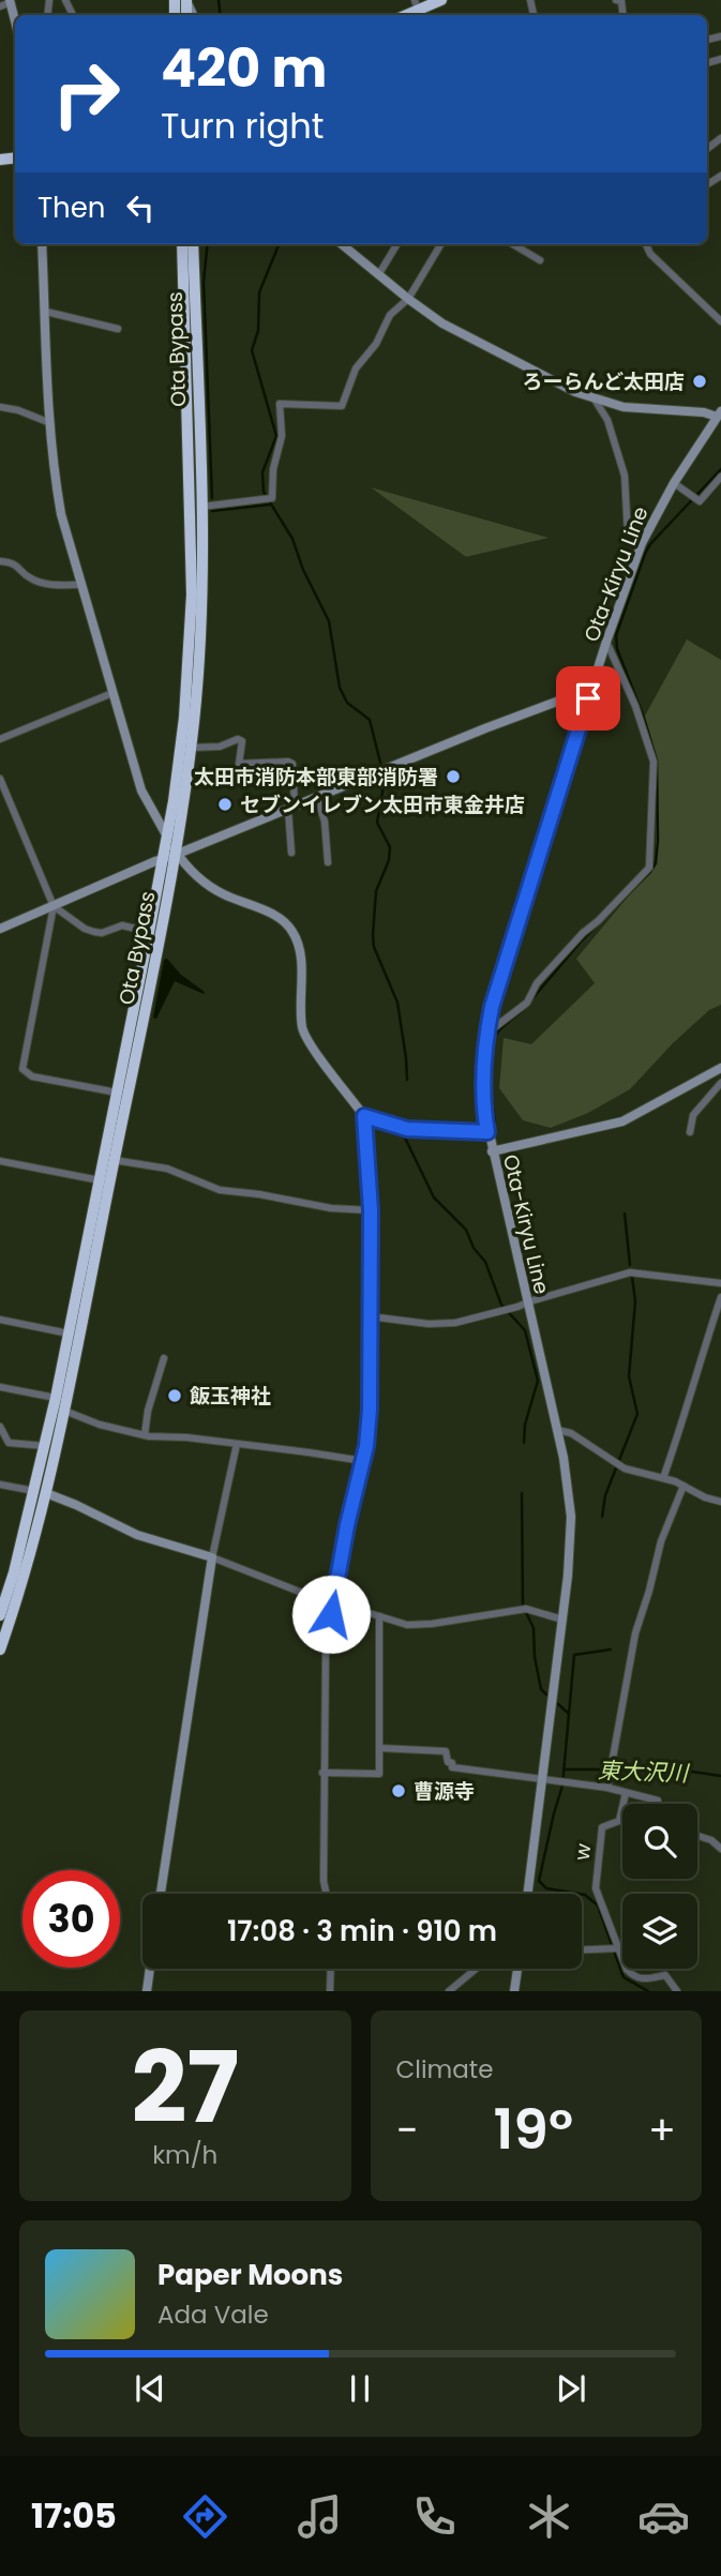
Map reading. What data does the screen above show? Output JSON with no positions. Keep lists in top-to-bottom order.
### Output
{
  "streets": {
    "highway": ["Ota Bypass"],
    "street": ["Ota-Kiryu Line", "w"]
  },
  "water": ["東大沢川"],
  "places": [
    "ろーらんど太田店",
    "太田市消防本部東部消防署",
    "セブンイレブン太田市東金井店",
    "飯玉神社",
    "曹源寺"
  ],
  "page": {
    "turn": ["420 m", "Turn right"],
    "then": "Then",
    "limit": "30",
    "trip": "17:08 · 3 min · 910 m",
    "tile": [
      ["27", "km/h"],
      "Climate"
    ],
    "heat": ["−", "19°", "+"],
    "song": ["Paper Moons", "Ada Vale"],
    "tabs": "17:05"
  }
}
